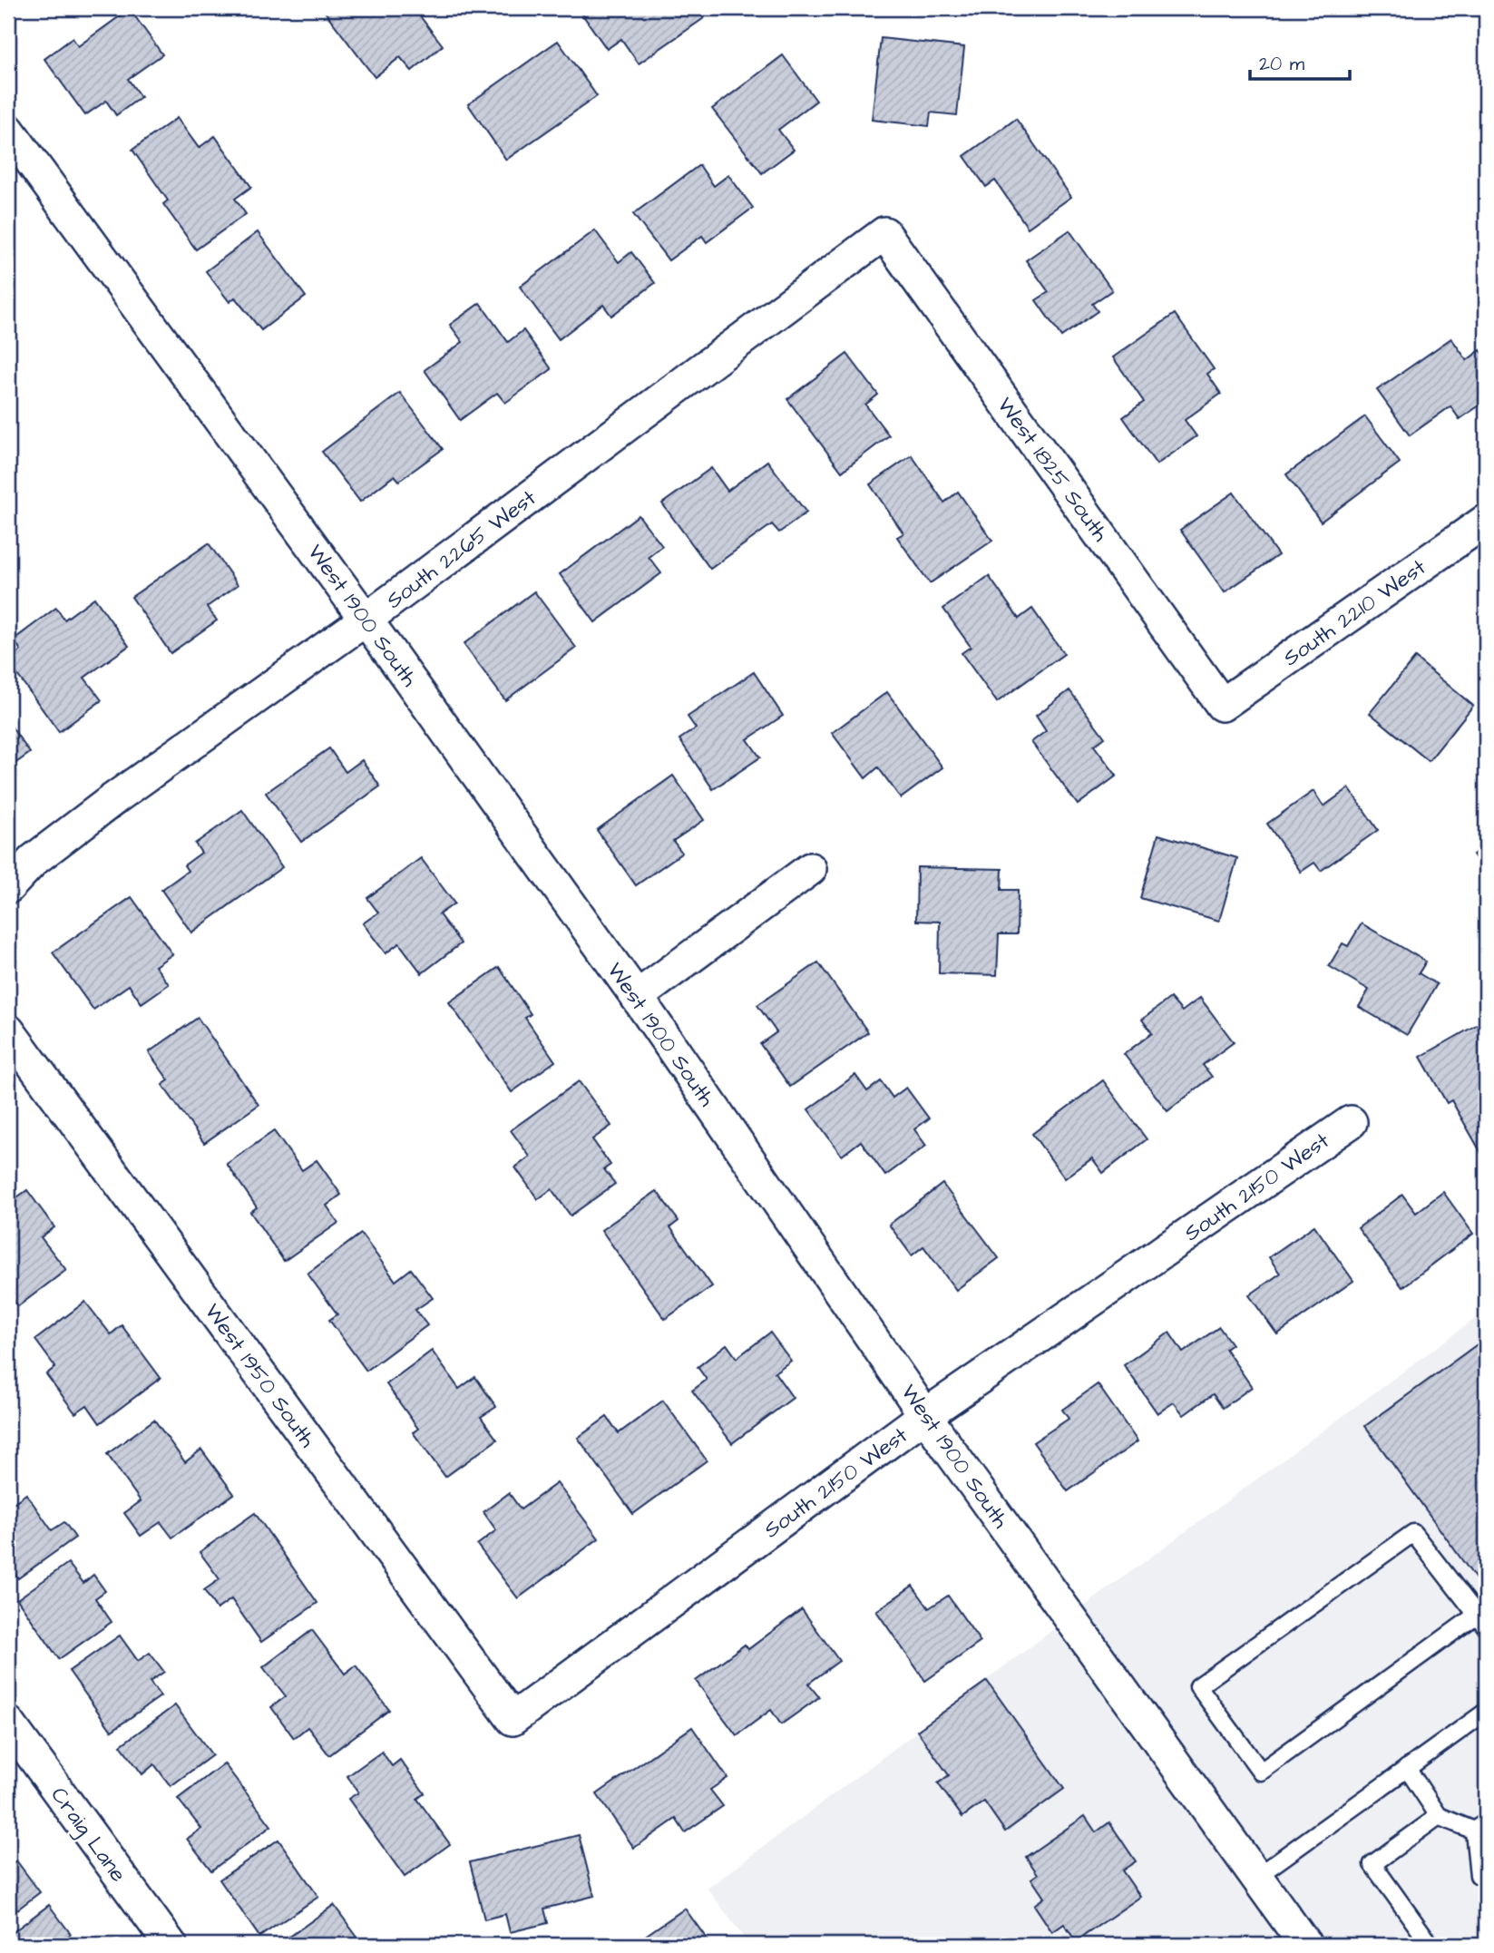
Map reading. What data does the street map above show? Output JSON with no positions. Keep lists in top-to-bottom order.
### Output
{
  "streets": {
    "street": [
      "West 1825 South",
      "South 2265 West",
      "South 2210 West",
      "West 1900 South",
      "South 2150 West",
      "West 1950 South",
      "Craig Lane"
    ]
  },
  "crossings": [
    ["West 1825 South", "South 2265 West"],
    ["West 1825 South", "South 2210 West"],
    ["South 2265 West", "West 1900 South"],
    ["West 1900 South", "South 2150 West"],
    ["South 2150 West", "West 1950 South"]
  ],
  "scale_bar": "20 m"
}
